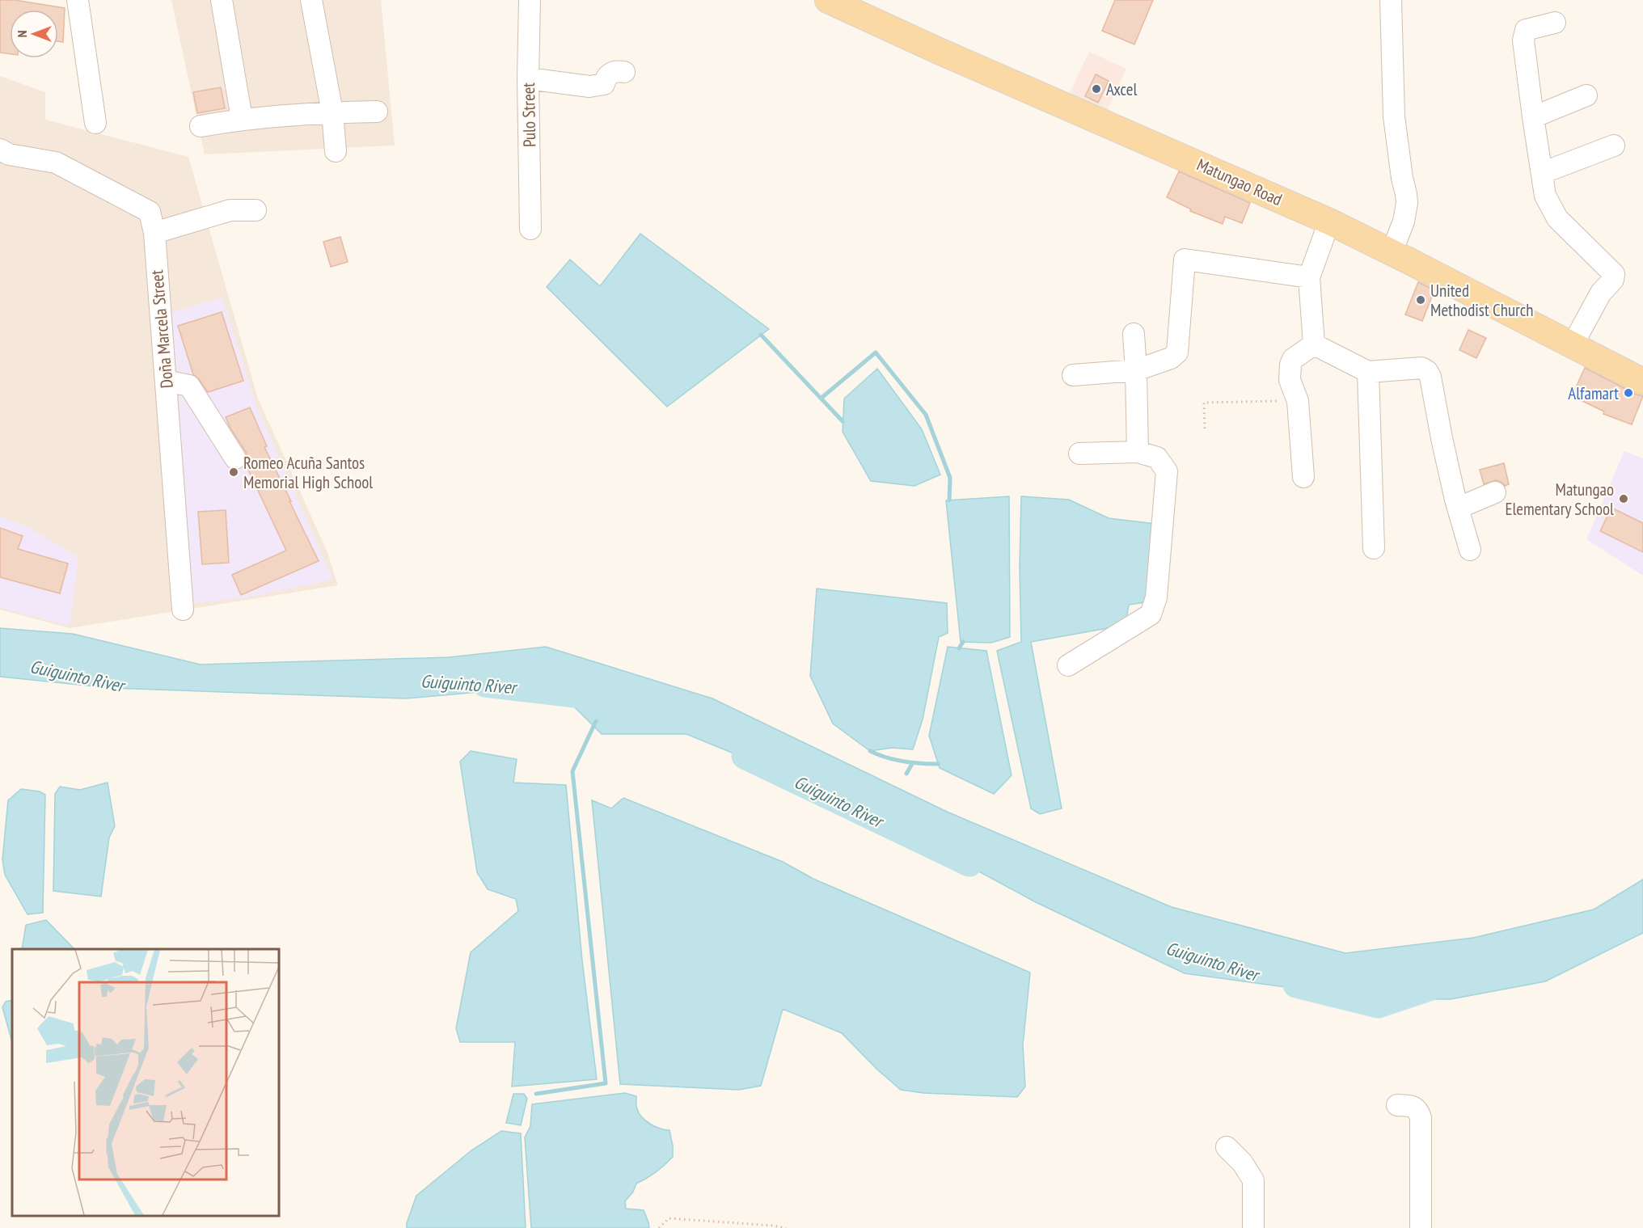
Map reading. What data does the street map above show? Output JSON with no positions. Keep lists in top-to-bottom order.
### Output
{
  "streets": {
    "main road": ["Matungao Road"],
    "street": ["Pulo Street", "Doña Marcela Street"]
  },
  "water": ["Guiguinto River"],
  "places": [
    "Axcel",
    "United Methodist Church",
    "Alfamart",
    "Romeo Acuña Santos Memorial High School",
    "Matungao Elementary School"
  ],
  "north": "left"
}
